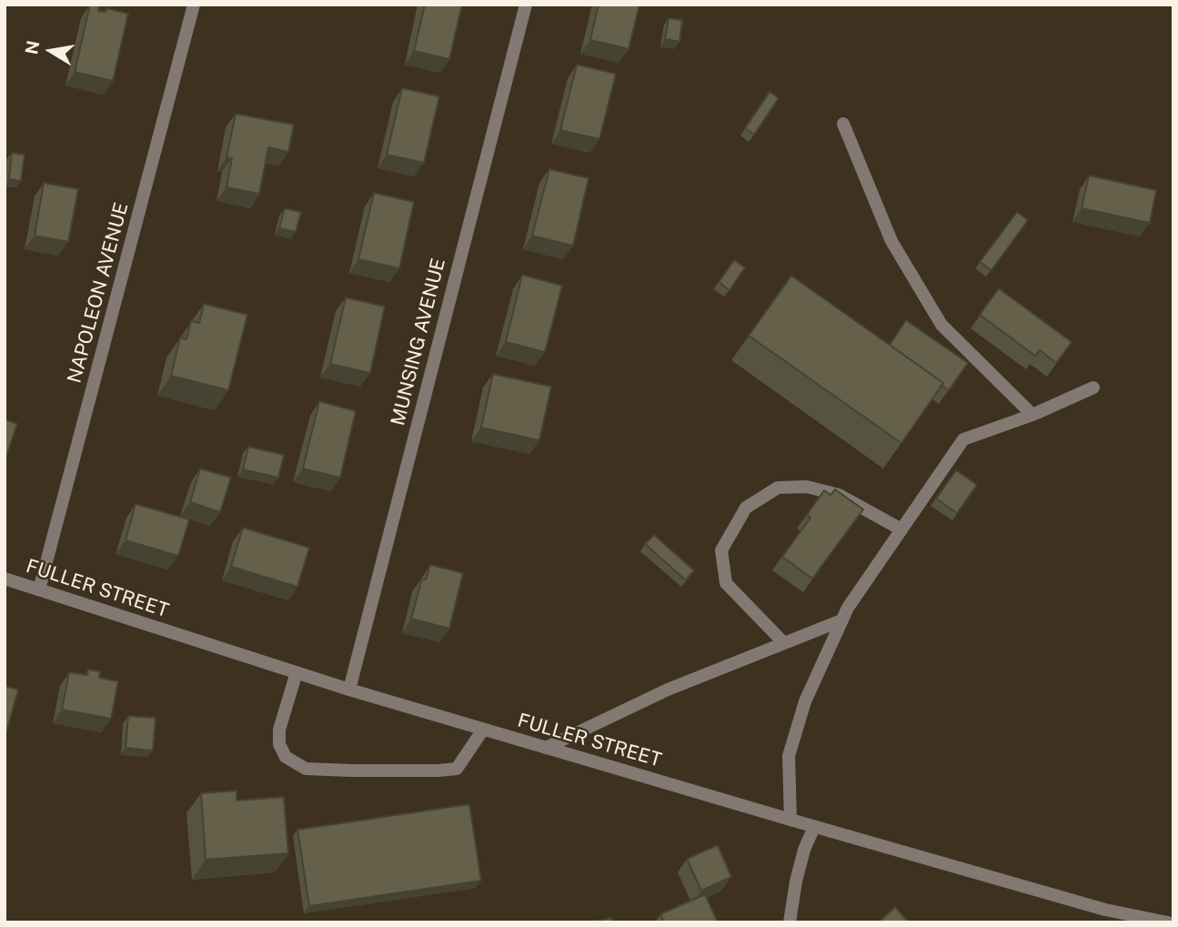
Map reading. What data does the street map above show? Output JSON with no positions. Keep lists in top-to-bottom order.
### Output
{
  "streets": {
    "street": ["NAPOLEON AVENUE", "MUNSING AVENUE", "FULLER STREET"]
  },
  "crossings": [
    ["NAPOLEON AVENUE", "FULLER STREET"],
    ["MUNSING AVENUE", "FULLER STREET"]
  ],
  "north": "left"
}
